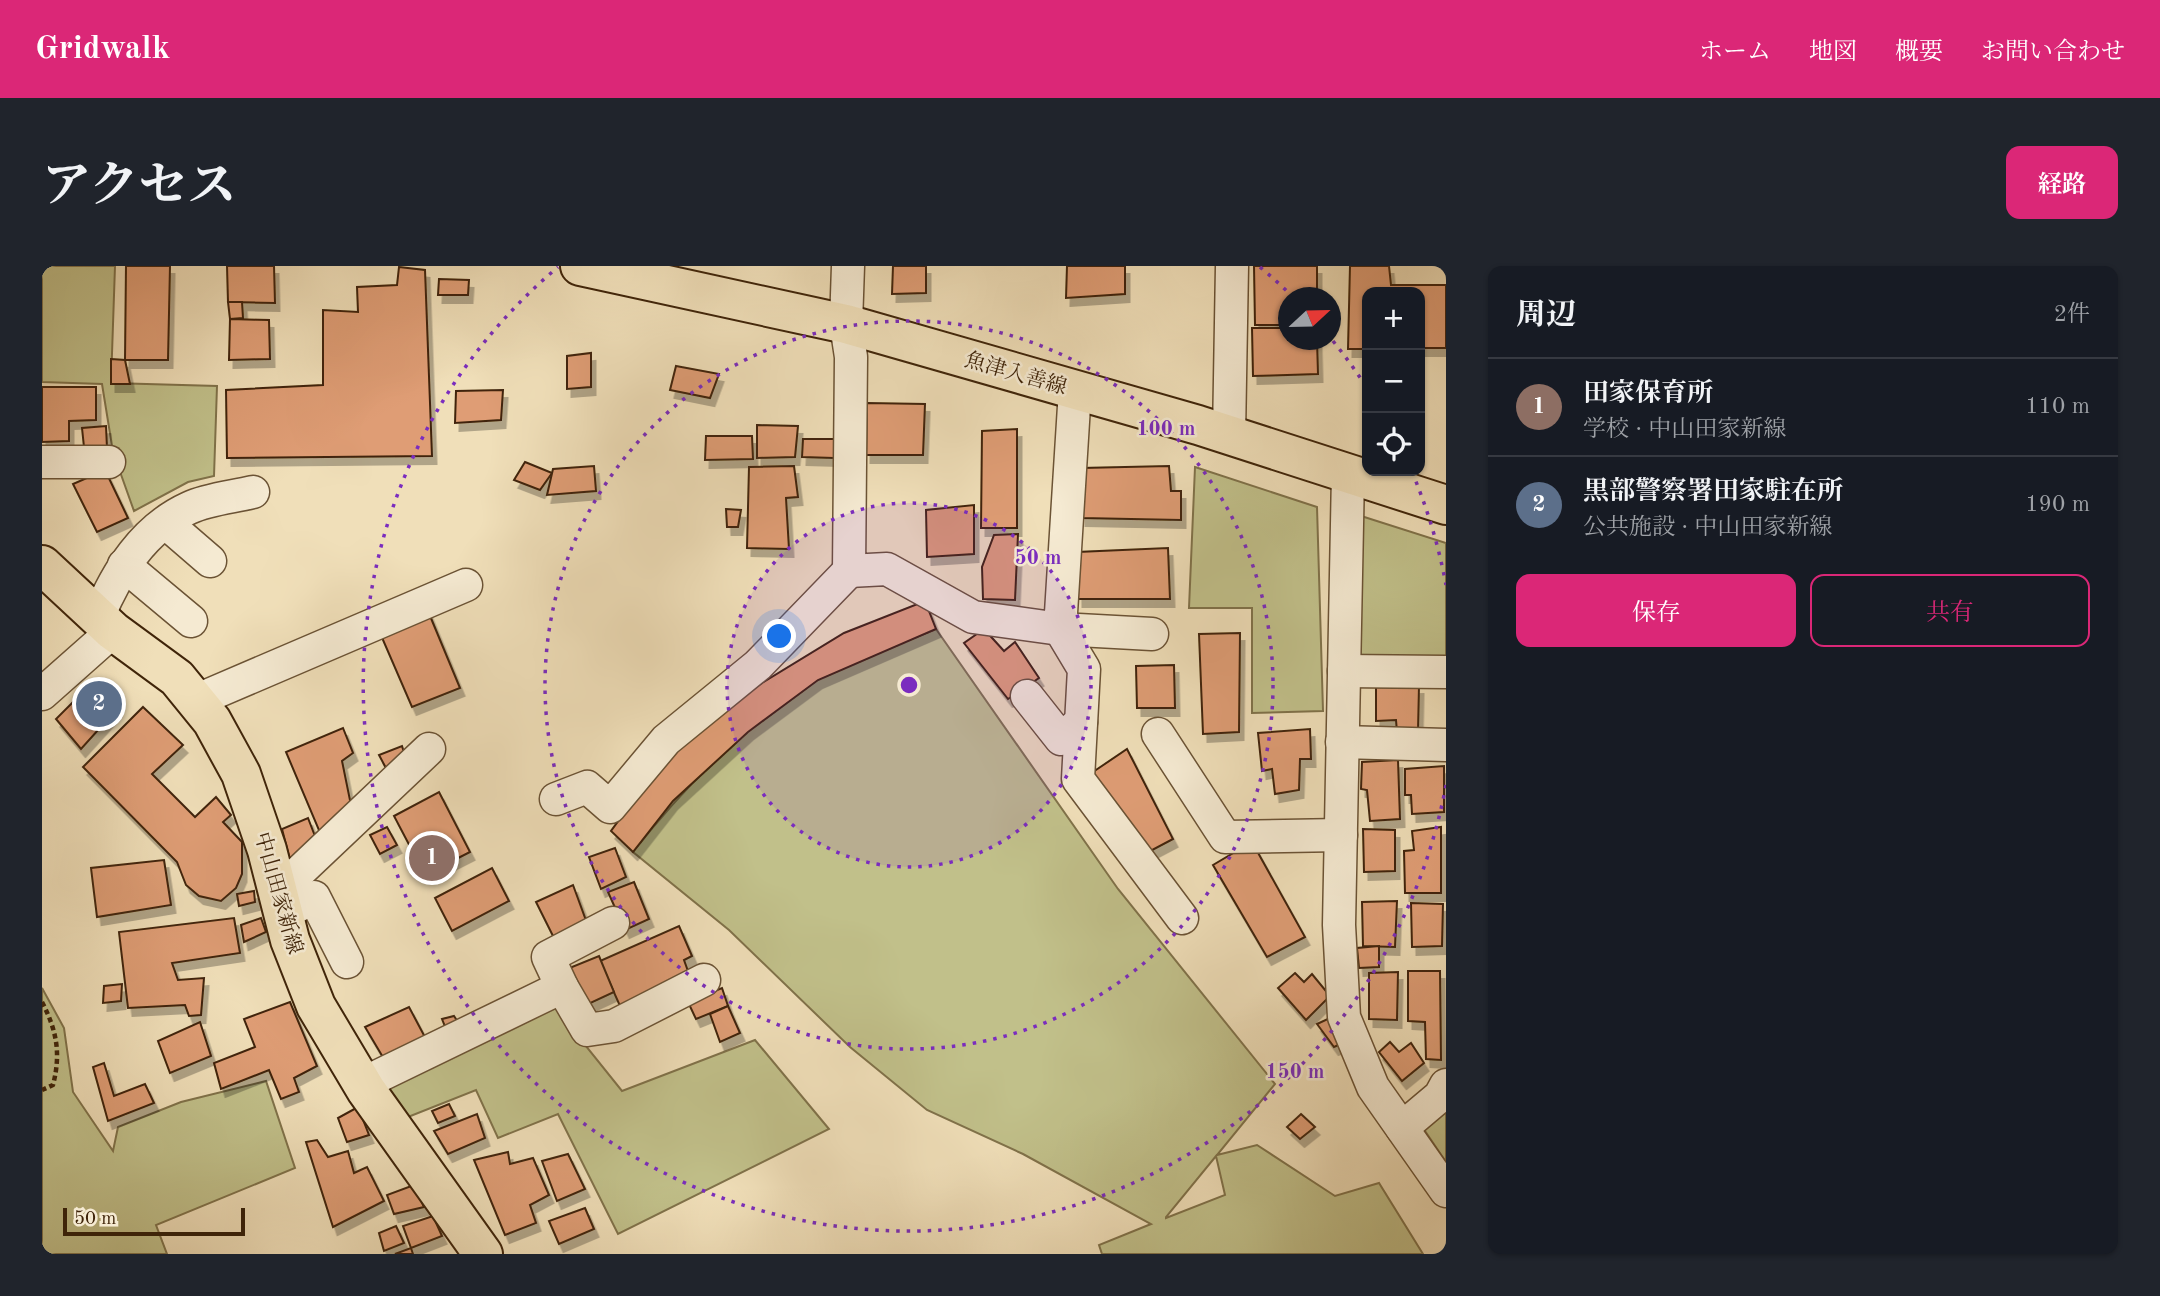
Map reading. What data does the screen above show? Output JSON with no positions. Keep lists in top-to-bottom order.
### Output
{
  "streets": {
    "main road": ["魚津入善線", "中山田家新線"]
  },
  "scale_bar": "50 m",
  "north": "right",
  "page": {
    "header": "Gridwalk",
    "nav": [
      "ホーム",
      "地図",
      "概要",
      "お問い合わせ"
    ],
    "title": "アクセス",
    "buttons": [
      "経路",
      ["保存", "共有"]
    ],
    "heading": ["周辺", "2件"],
    "map_buttons": ["+", "−"],
    "list": [
      {
        "mark": "1",
        "name": "田家保育所",
        "note": "学校 · 中山田家新線",
        "value": "110 m"
      },
      {
        "mark": "2",
        "name": "黒部警察署田家駐在所",
        "note": "公共施設 · 中山田家新線",
        "value": "190 m"
      }
    ],
    "pins": ["2", "1"],
    "scale": "50 m"
  },
  "rings": ["100 m", "50 m", "150 m"]
}
